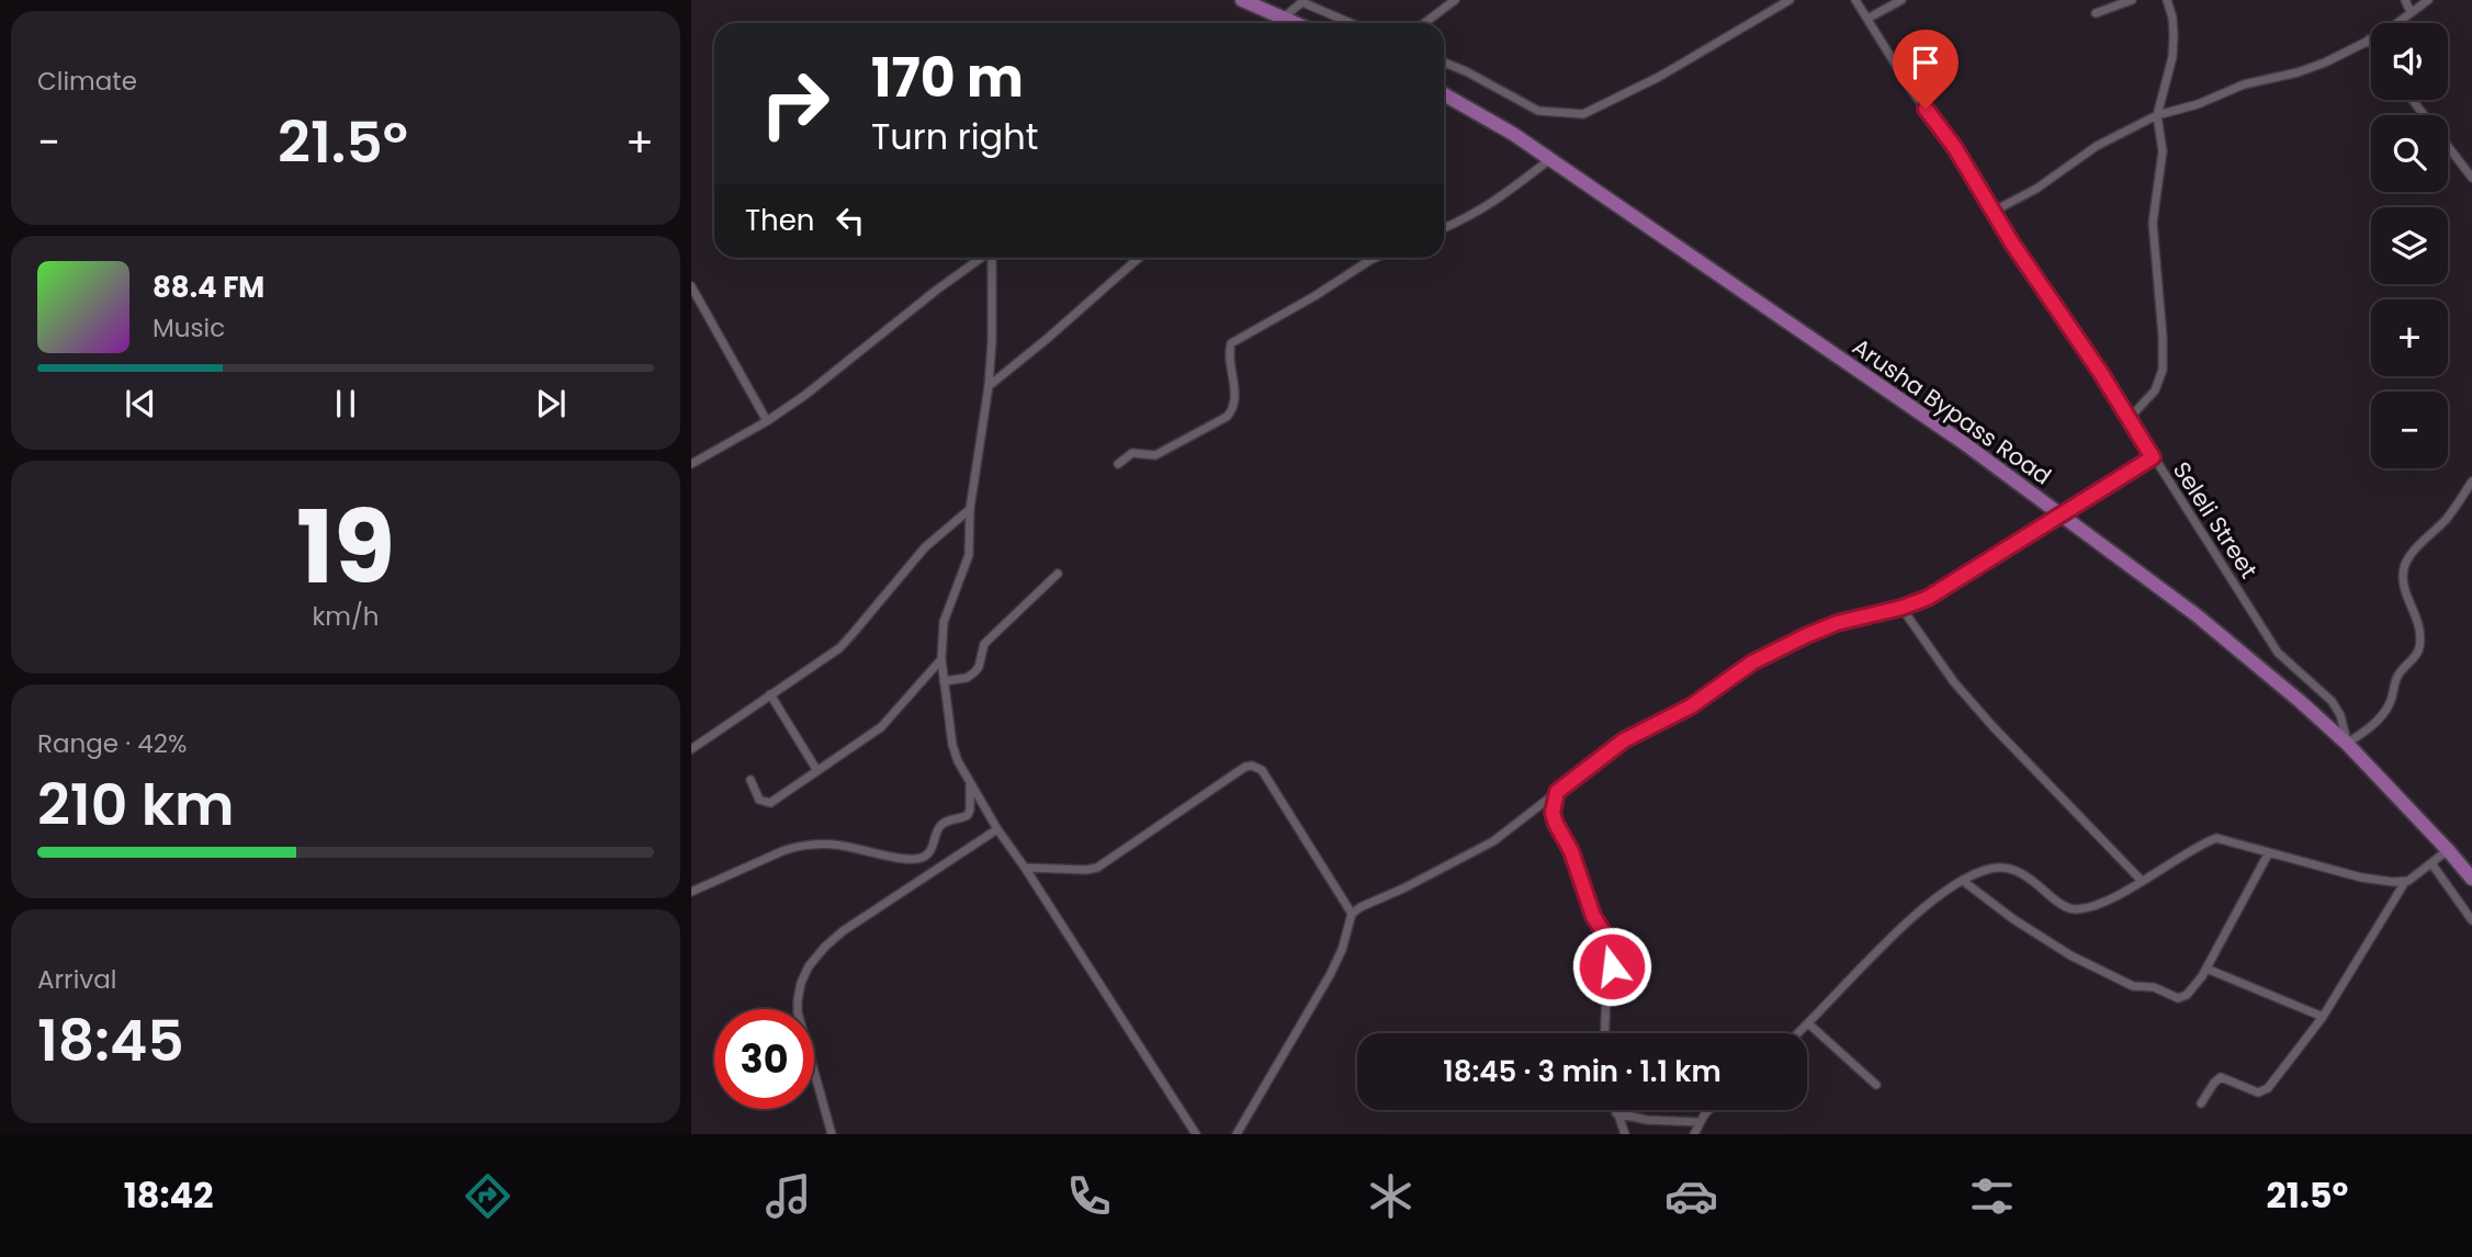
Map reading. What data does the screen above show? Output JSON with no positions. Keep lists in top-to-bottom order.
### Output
{
  "streets": {
    "main road": ["Arusha Bypass Road"],
    "street": ["Seleli Street"]
  },
  "crossings": [
    ["Arusha Bypass Road", "Seleli Street"]
  ],
  "page": {
    "tile": [
      "Climate",
      ["19", "km/h"],
      ["Range · 42%", "210 km"],
      ["Arrival", "18:45"]
    ],
    "map_buttons": ["+", "−"],
    "turn": ["170 m", "Turn right"],
    "heat": ["−", "21.5°", "+"],
    "then": "Then",
    "song": ["88.4 FM", "Music"],
    "limit": "30",
    "trip": "18:45 · 3 min · 1.1 km",
    "tabs": ["18:42", "21.5°"]
  }
}
